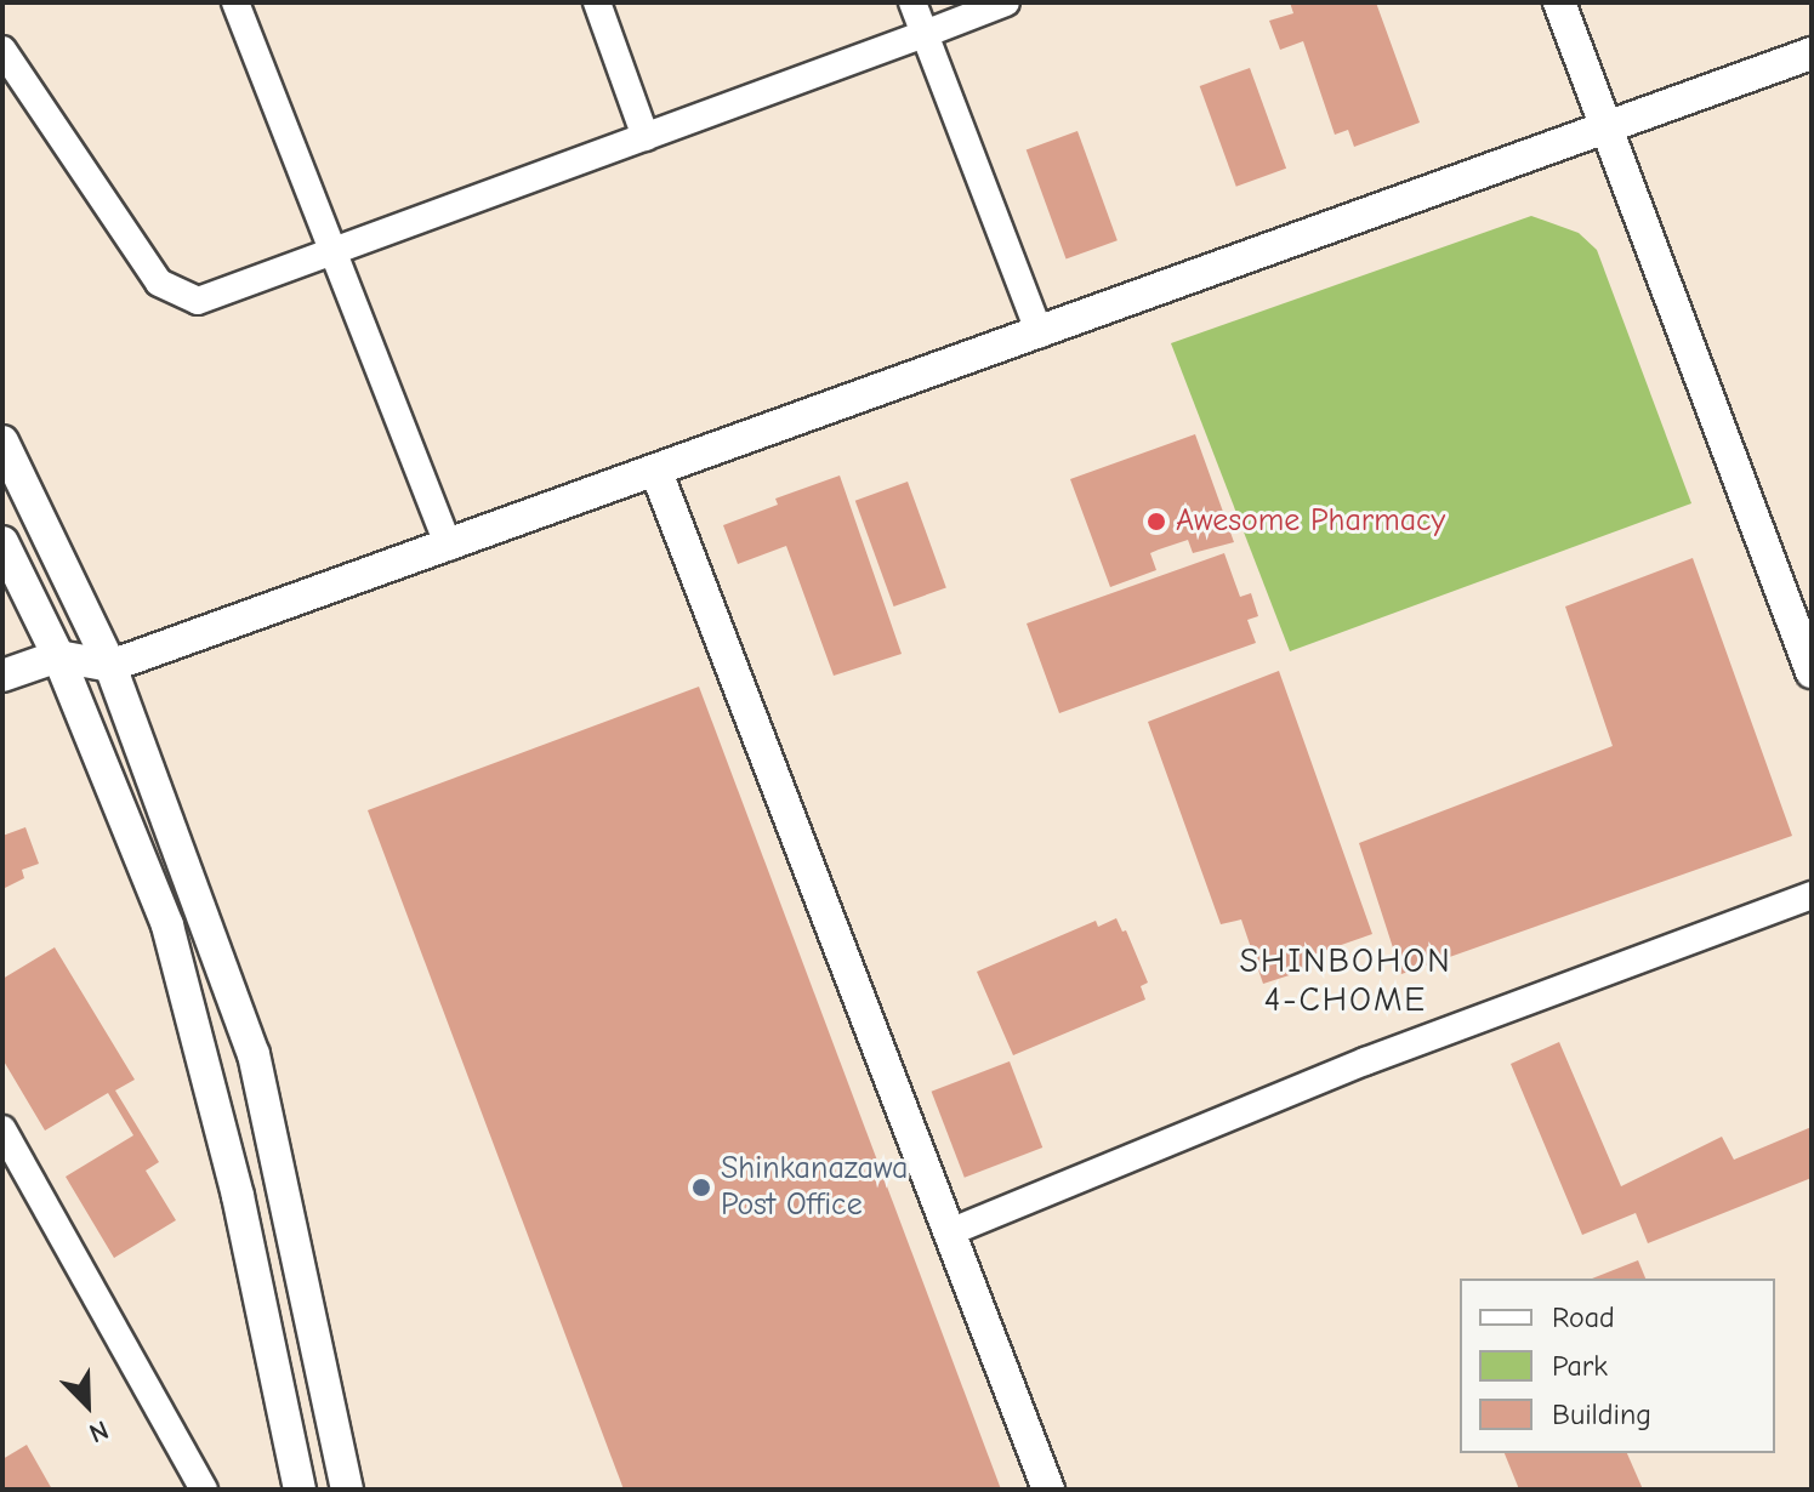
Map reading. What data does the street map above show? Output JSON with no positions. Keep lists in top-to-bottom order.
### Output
{
  "districts": ["SHINBOHON 4-CHOME"],
  "places": ["Awesome Pharmacy", "Shinkanazawa Post Office"],
  "legend": ["Road", "Park", "Building"],
  "north": "bottom right"
}
